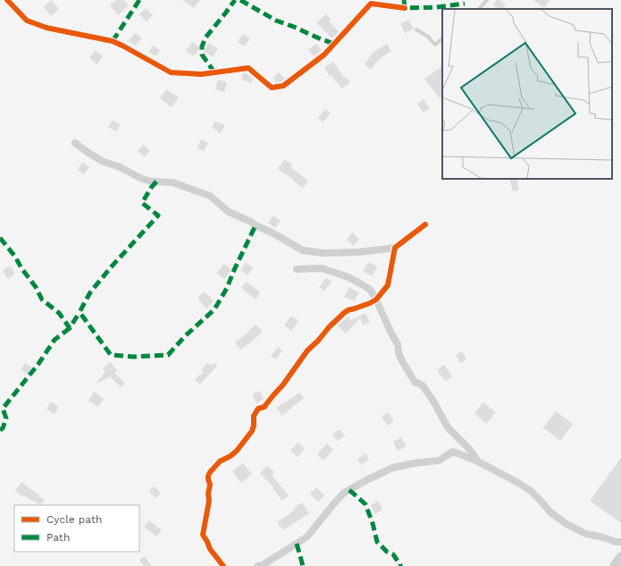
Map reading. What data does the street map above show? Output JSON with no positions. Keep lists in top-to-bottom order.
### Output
{
  "legend": ["Cycle path", "Path"]
}
